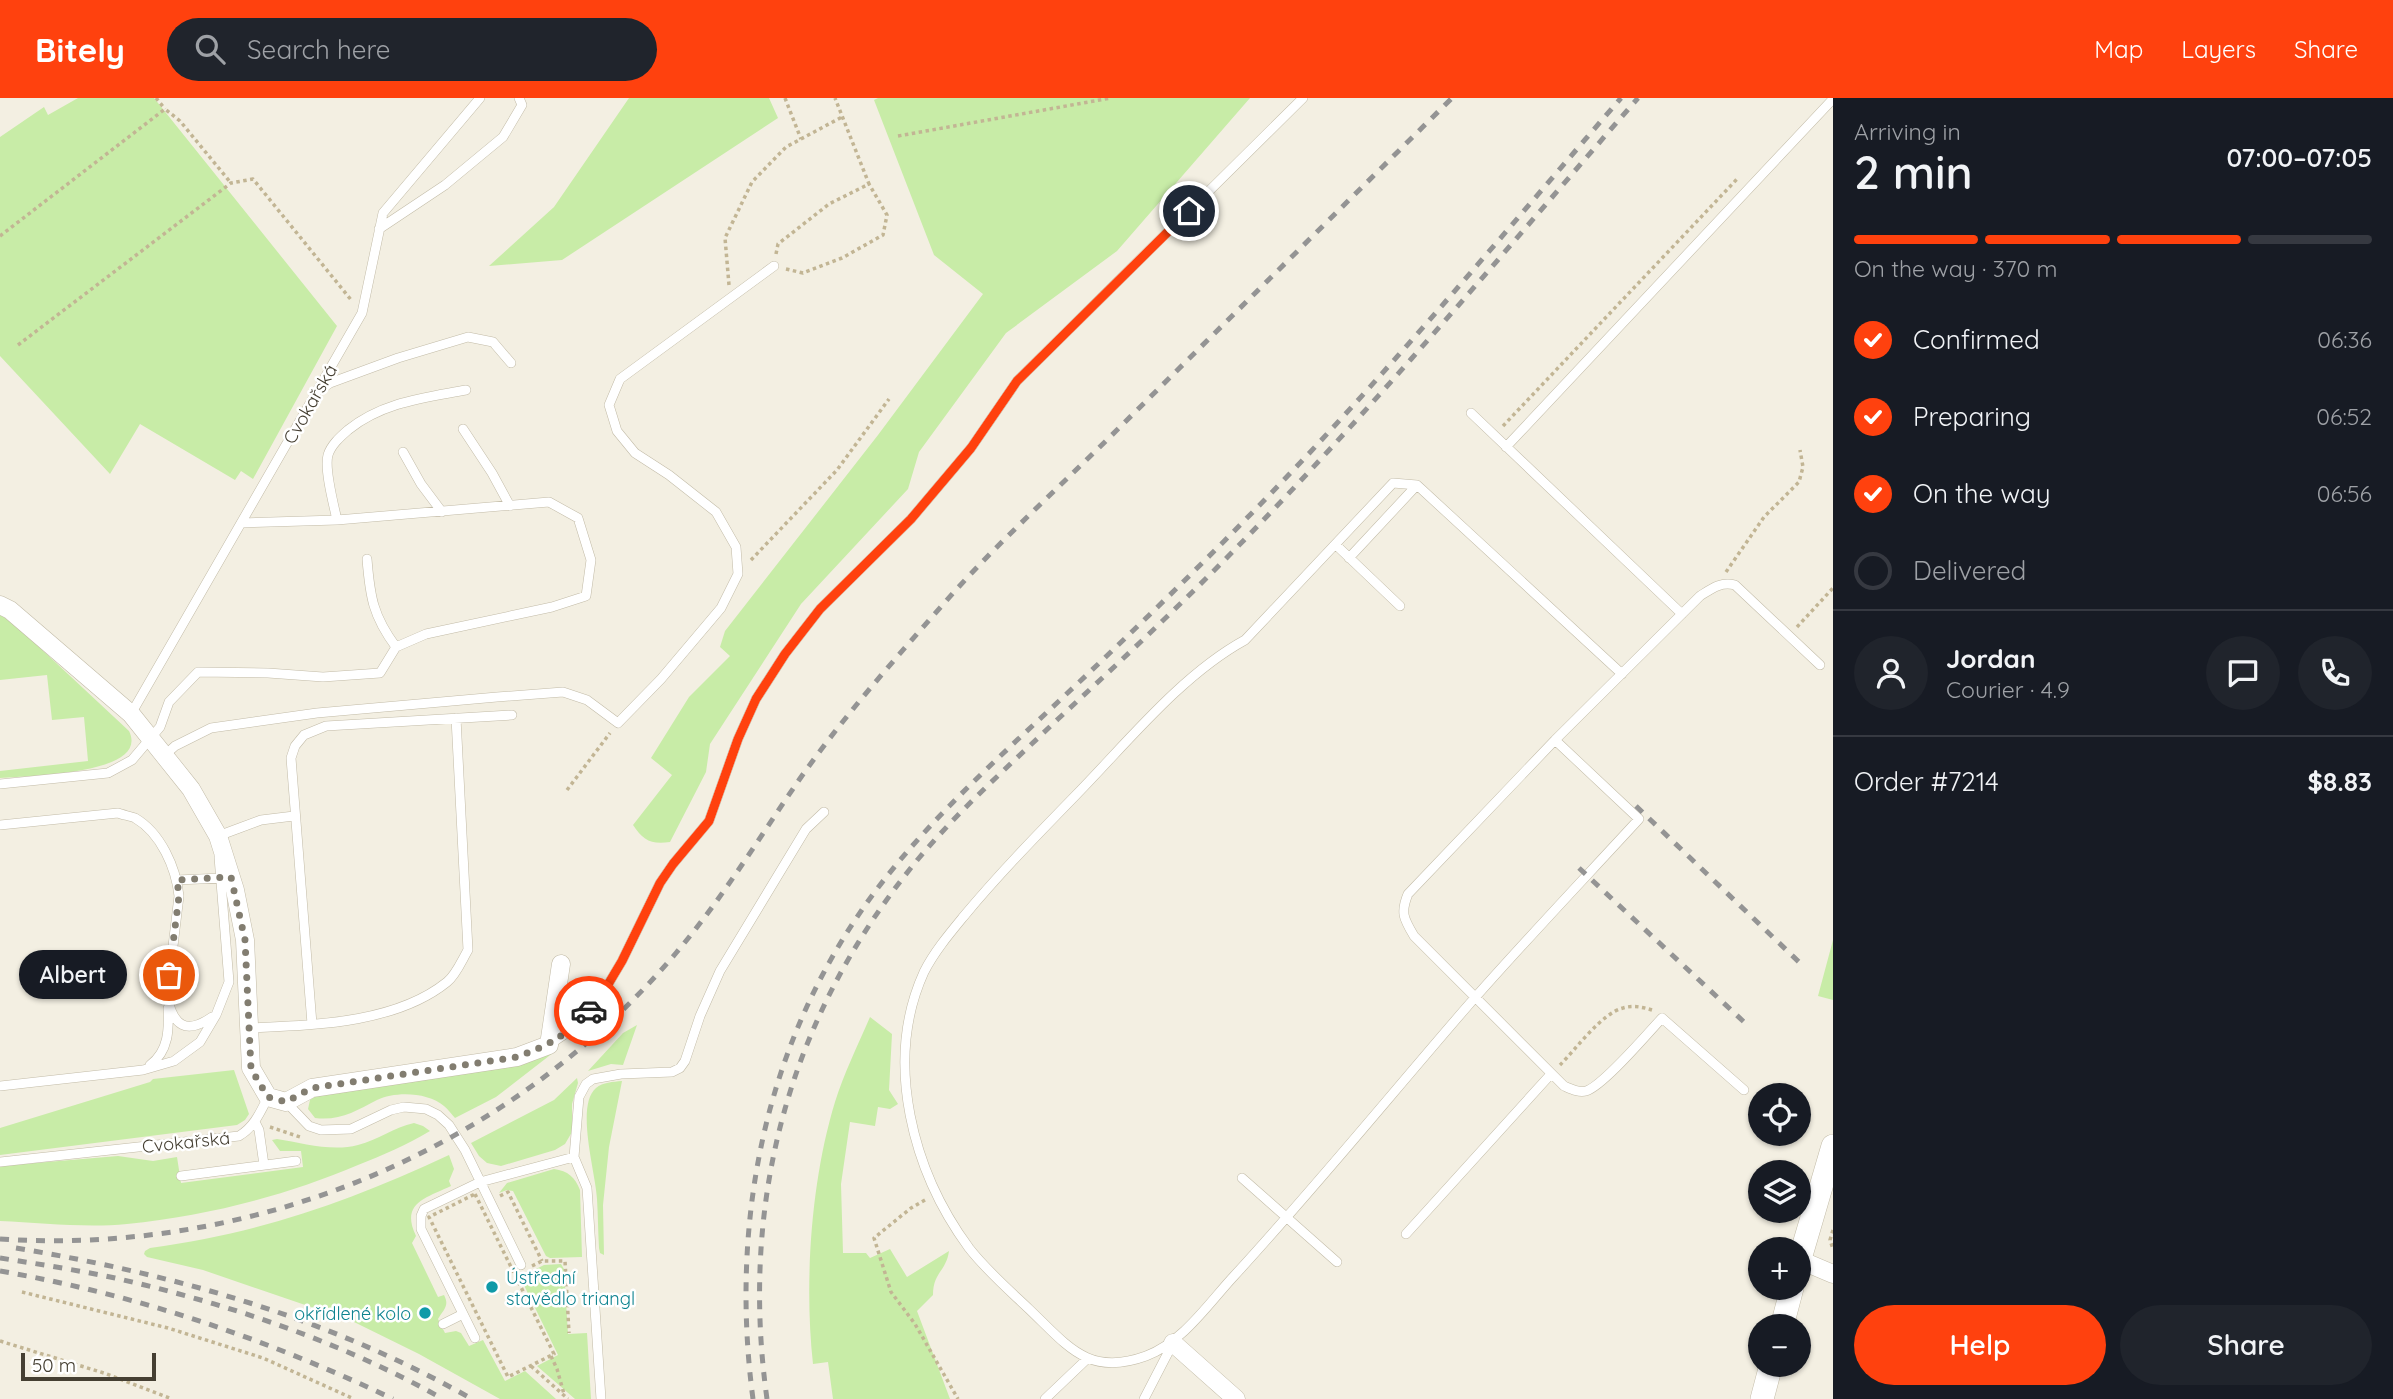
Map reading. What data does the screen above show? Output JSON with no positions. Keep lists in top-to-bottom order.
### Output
{
  "streets": {
    "lane": ["Cvokařská"]
  },
  "places": ["Albert", "Ústřední stavědlo triangl", "okřídlené kolo"],
  "scale_bar": "50 m",
  "page": {
    "header": "Bitely",
    "search": "Search here",
    "nav": ["Map", "Layers", "Share"],
    "heading": ["2 min", "Arriving in", "07:00–07:05"],
    "panel": [
      "Jordan",
      "Courier · 4.9",
      "Order #7214",
      "$8.83"
    ],
    "bar": "On the way · 370 m",
    "list": [
      ["Confirmed", "06:36"],
      ["Preparing", "06:52"],
      ["On the way", "06:56"],
      "Delivered"
    ],
    "bubble": "Albert",
    "map_buttons": ["+", "−"],
    "buttons": ["Help", "Share"],
    "scale": "50 m"
  }
}
